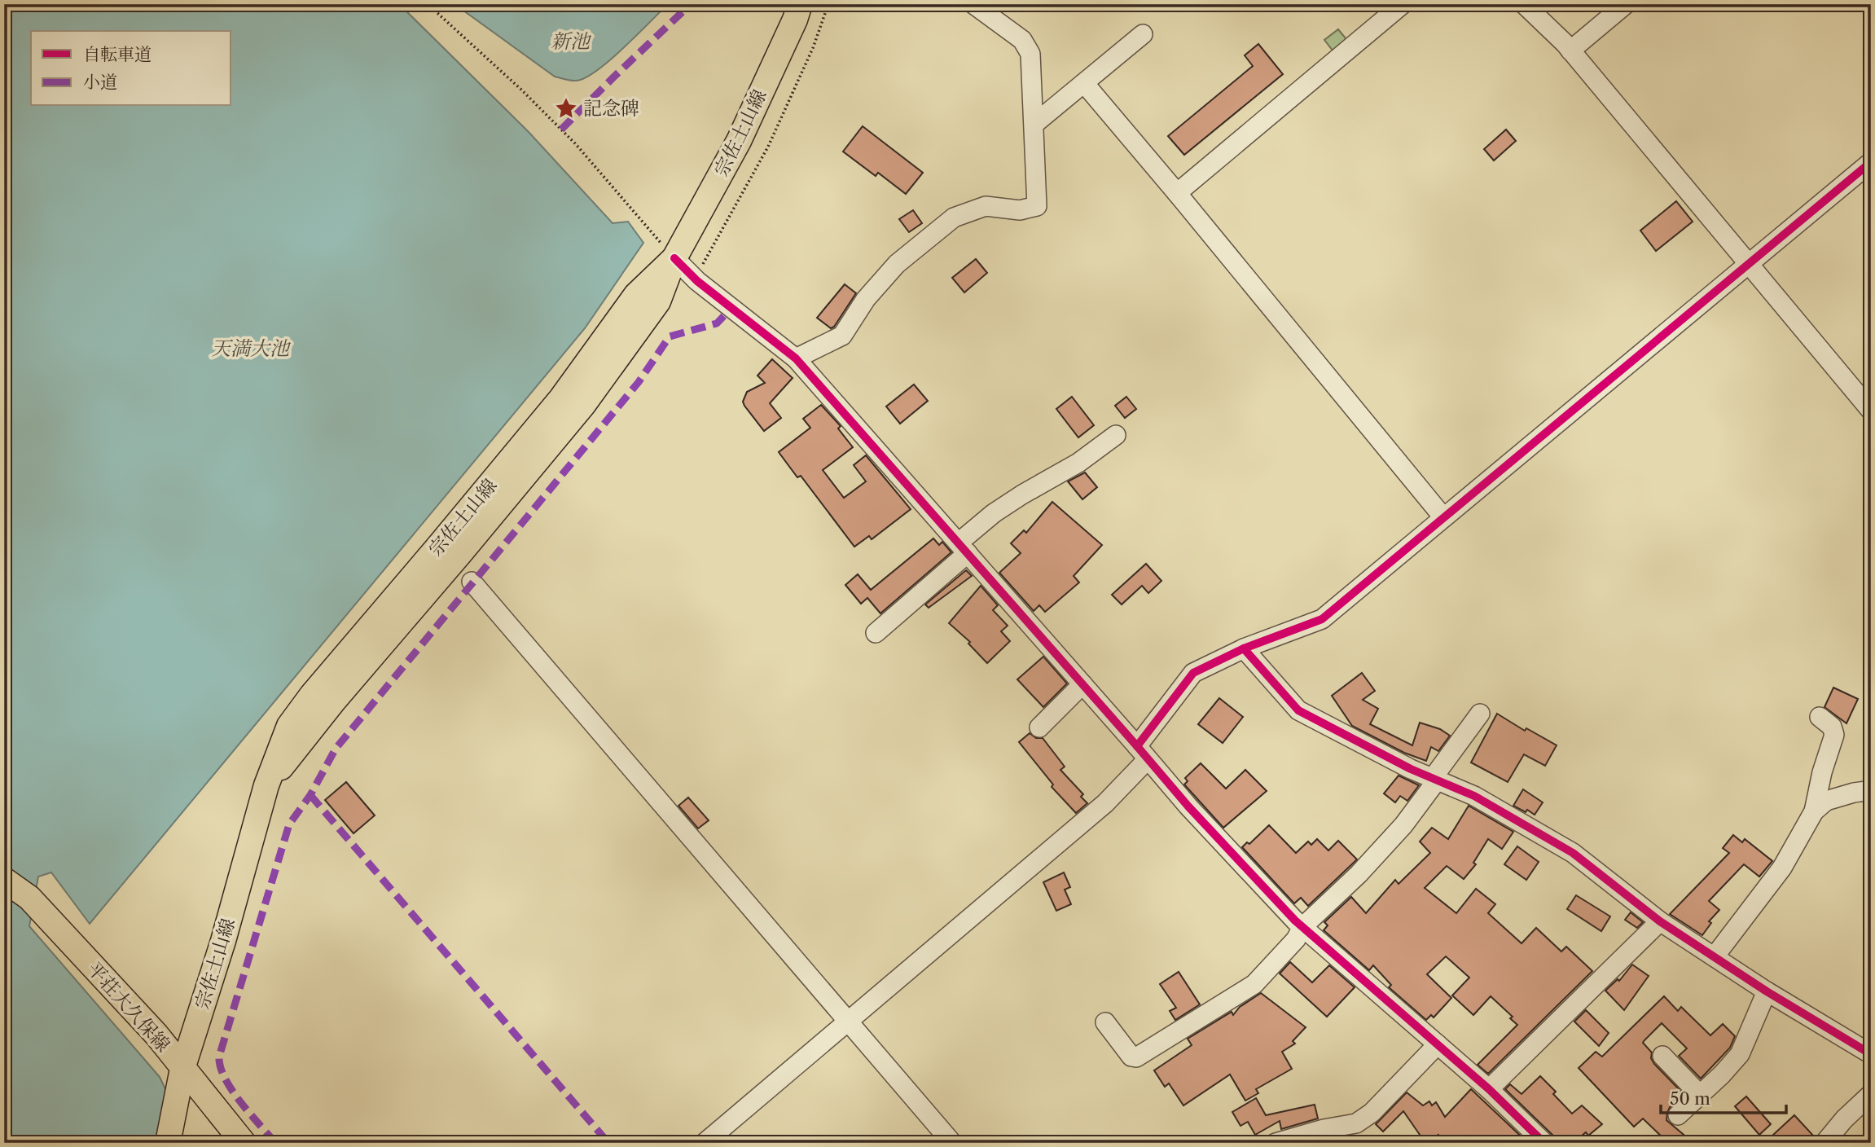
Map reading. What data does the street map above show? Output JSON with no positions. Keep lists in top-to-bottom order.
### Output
{
  "streets": {
    "main road": ["宗佐土山線", "平荘大久保線"]
  },
  "crossings": [
    ["宗佐土山線", "平荘大久保線"]
  ],
  "water": ["新池", "天満大池"],
  "places": {
    "place": ["記念碑"]
  },
  "legend": ["自転車道", "小道"],
  "scale_bar": "50 m"
}
